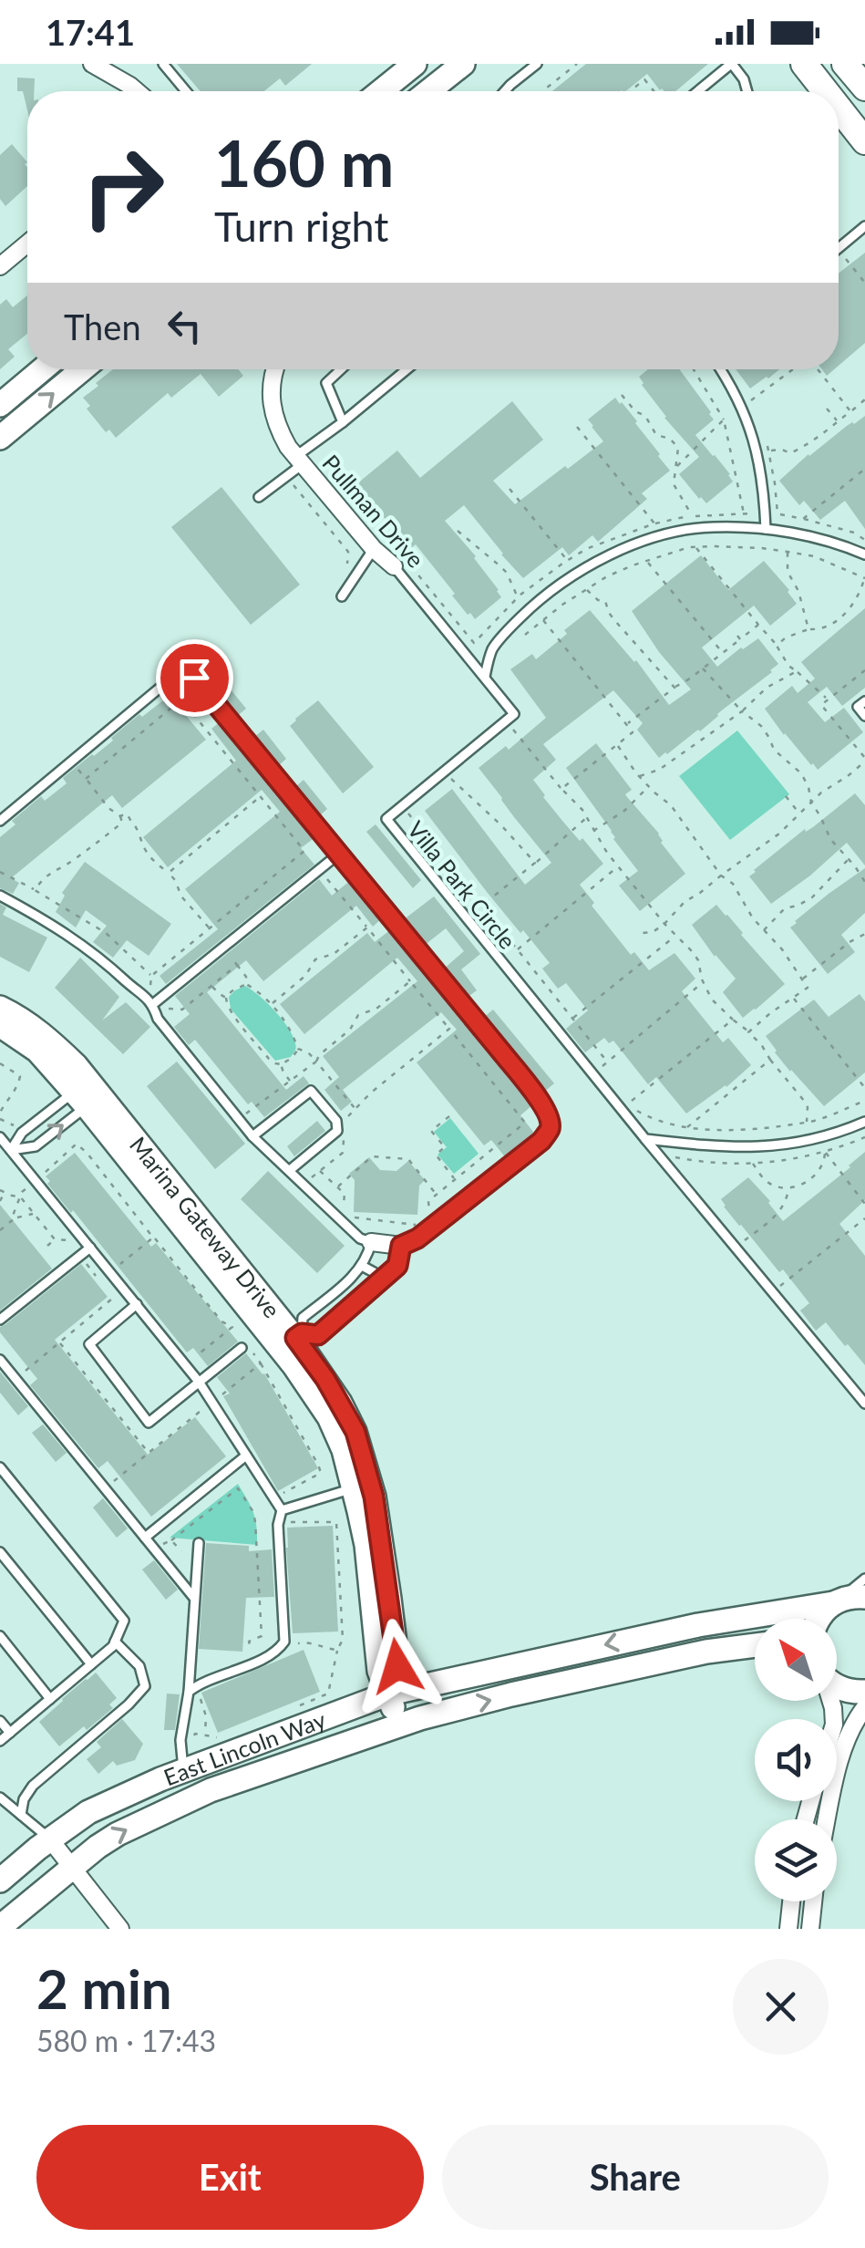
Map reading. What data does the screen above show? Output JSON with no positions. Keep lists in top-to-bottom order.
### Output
{
  "streets": {
    "street": ["Pullman Drive", "Marina Gateway Drive", "East Lincoln Way"],
    "lane": ["Villa Park Circle"]
  },
  "crossings": [
    ["Pullman Drive", "Villa Park Circle"],
    ["Marina Gateway Drive", "East Lincoln Way"]
  ],
  "north": "top left",
  "page": {
    "status": "17:41",
    "turn": ["160 m", "Turn right"],
    "then": "Then",
    "heading": ["2 min", "580 m · 17:43"],
    "buttons": ["Exit", "Share"]
  }
}
